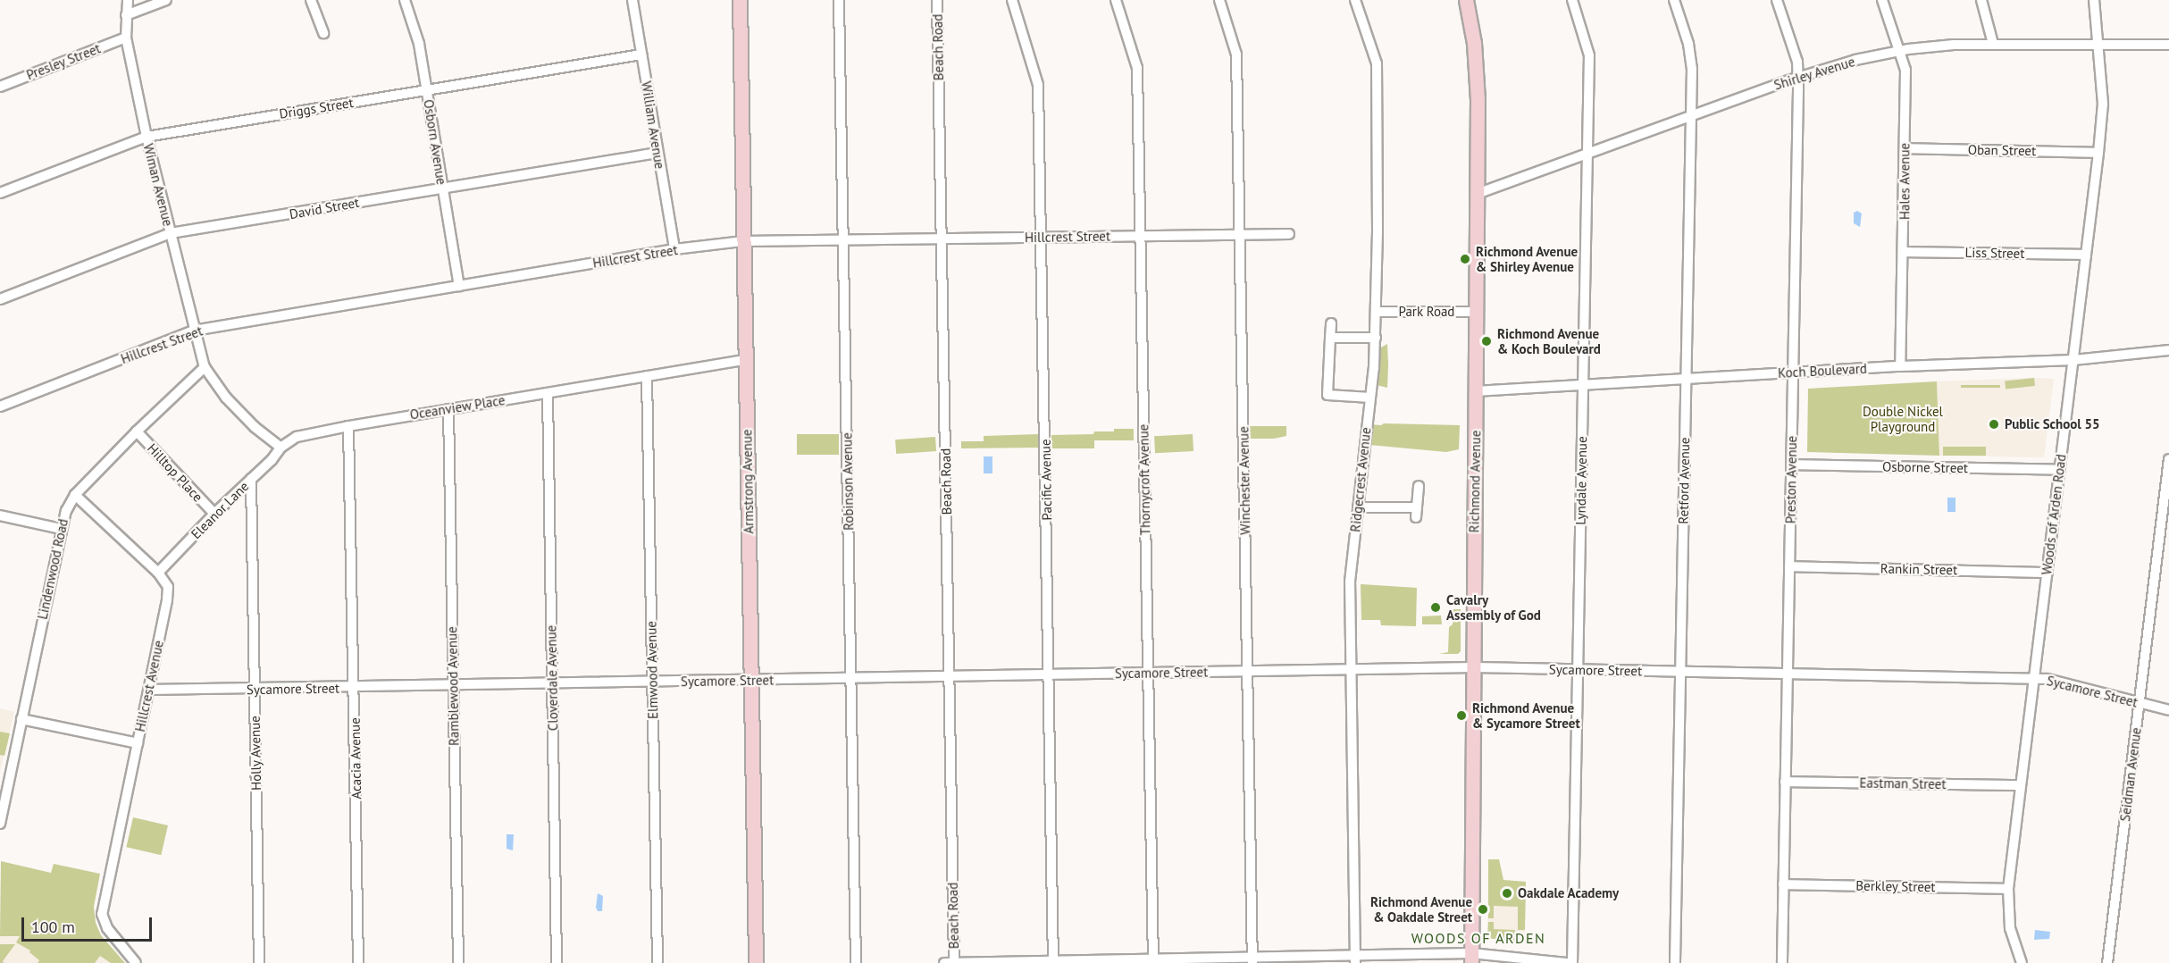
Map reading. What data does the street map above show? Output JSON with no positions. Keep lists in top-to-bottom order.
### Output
{
  "streets": {
    "street": [
      "Beach Road",
      "Presley Street",
      "Shirley Avenue",
      "Driggs Street",
      "William Avenue",
      "Osborn Avenue",
      "Oban Street",
      "Hales Avenue",
      "Wiman Avenue",
      "David Street",
      "Hillcrest Street",
      "Liss Street",
      "Park Road",
      "Koch Boulevard",
      "Oceanview Place",
      "Osborne Street",
      "Hilltop Place",
      "Pacific Avenue",
      "Thornycroft Avenue",
      "Ridgecrest Avenue",
      "Preston Avenue",
      "Winchester Avenue",
      "Lyndale Avenue",
      "Retford Avenue",
      "Armstrong Avenue",
      "Robinson Avenue",
      "Richmond Avenue",
      "Eleanor Lane",
      "Woods of Arden Road",
      "Lindenwood Road",
      "Rankin Street",
      "Elmwood Avenue",
      "Sycamore Street",
      "Cloverdale Avenue",
      "Hillcrest Avenue",
      "Ramblewood Avenue",
      "Holly Avenue",
      "Acacia Avenue",
      "Seidman Avenue",
      "Eastman Street",
      "Berkley Street"
    ]
  },
  "crossings": [
    ["Beach Road", "Hillcrest Street"],
    ["Beach Road", "Sycamore Street"],
    ["Presley Street", "Wiman Avenue"],
    ["Shirley Avenue", "Hales Avenue"],
    ["Shirley Avenue", "Preston Avenue"],
    ["Shirley Avenue", "Lyndale Avenue"],
    ["Shirley Avenue", "Retford Avenue"],
    ["Shirley Avenue", "Richmond Avenue"],
    ["Shirley Avenue", "Woods of Arden Road"],
    ["Driggs Street", "William Avenue"],
    ["Driggs Street", "Osborn Avenue"],
    ["Driggs Street", "Wiman Avenue"],
    ["William Avenue", "David Street"],
    ["William Avenue", "Hillcrest Street"],
    ["Osborn Avenue", "David Street"],
    ["Osborn Avenue", "Hillcrest Street"],
    ["Oban Street", "Hales Avenue"],
    ["Oban Street", "Woods of Arden Road"],
    ["Hales Avenue", "Liss Street"],
    ["Hales Avenue", "Koch Boulevard"],
    ["Wiman Avenue", "David Street"],
    ["Wiman Avenue", "Hillcrest Street"],
    ["Wiman Avenue", "Lindenwood Road"],
    ["Hillcrest Street", "Pacific Avenue"],
    ["Hillcrest Street", "Thornycroft Avenue"],
    ["Hillcrest Street", "Winchester Avenue"],
    ["Hillcrest Street", "Armstrong Avenue"],
    ["Hillcrest Street", "Robinson Avenue"],
    ["Liss Street", "Woods of Arden Road"],
    ["Park Road", "Ridgecrest Avenue"],
    ["Park Road", "Richmond Avenue"],
    ["Koch Boulevard", "Preston Avenue"],
    ["Koch Boulevard", "Lyndale Avenue"],
    ["Koch Boulevard", "Retford Avenue"],
    ["Koch Boulevard", "Richmond Avenue"],
    ["Koch Boulevard", "Woods of Arden Road"],
    ["Oceanview Place", "Armstrong Avenue"],
    ["Oceanview Place", "Eleanor Lane"],
    ["Oceanview Place", "Elmwood Avenue"],
    ["Oceanview Place", "Cloverdale Avenue"],
    ["Oceanview Place", "Ramblewood Avenue"],
    ["Oceanview Place", "Acacia Avenue"],
    ["Osborne Street", "Preston Avenue"],
    ["Osborne Street", "Woods of Arden Road"],
    ["Hilltop Place", "Eleanor Lane"],
    ["Hilltop Place", "Lindenwood Road"],
    ["Pacific Avenue", "Sycamore Street"],
    ["Thornycroft Avenue", "Sycamore Street"],
    ["Ridgecrest Avenue", "Sycamore Street"],
    ["Preston Avenue", "Rankin Street"],
    ["Preston Avenue", "Sycamore Street"],
    ["Preston Avenue", "Eastman Street"],
    ["Preston Avenue", "Berkley Street"],
    ["Winchester Avenue", "Sycamore Street"],
    ["Lyndale Avenue", "Sycamore Street"],
    ["Retford Avenue", "Sycamore Street"],
    ["Armstrong Avenue", "Sycamore Street"],
    ["Robinson Avenue", "Sycamore Street"],
    ["Richmond Avenue", "Sycamore Street"],
    ["Eleanor Lane", "Hillcrest Avenue"],
    ["Eleanor Lane", "Holly Avenue"],
    ["Woods of Arden Road", "Rankin Street"],
    ["Woods of Arden Road", "Sycamore Street"],
    ["Woods of Arden Road", "Eastman Street"],
    ["Woods of Arden Road", "Berkley Street"],
    ["Lindenwood Road", "Hillcrest Avenue"],
    ["Elmwood Avenue", "Sycamore Street"],
    ["Sycamore Street", "Cloverdale Avenue"],
    ["Sycamore Street", "Hillcrest Avenue"],
    ["Sycamore Street", "Ramblewood Avenue"],
    ["Sycamore Street", "Holly Avenue"],
    ["Sycamore Street", "Acacia Avenue"],
    ["Sycamore Street", "Seidman Avenue"]
  ],
  "districts": ["WOODS OF ARDEN"],
  "parks": ["Double Nickel Playground"],
  "places": [
    "Richmond Avenue & Shirley Avenue",
    "Richmond Avenue & Koch Boulevard",
    "Public School 55",
    "Cavalry Assembly of God",
    "Richmond Avenue & Sycamore Street",
    "Oakdale Academy",
    "Richmond Avenue & Oakdale Street"
  ],
  "scale_bar": "100 m"
}
